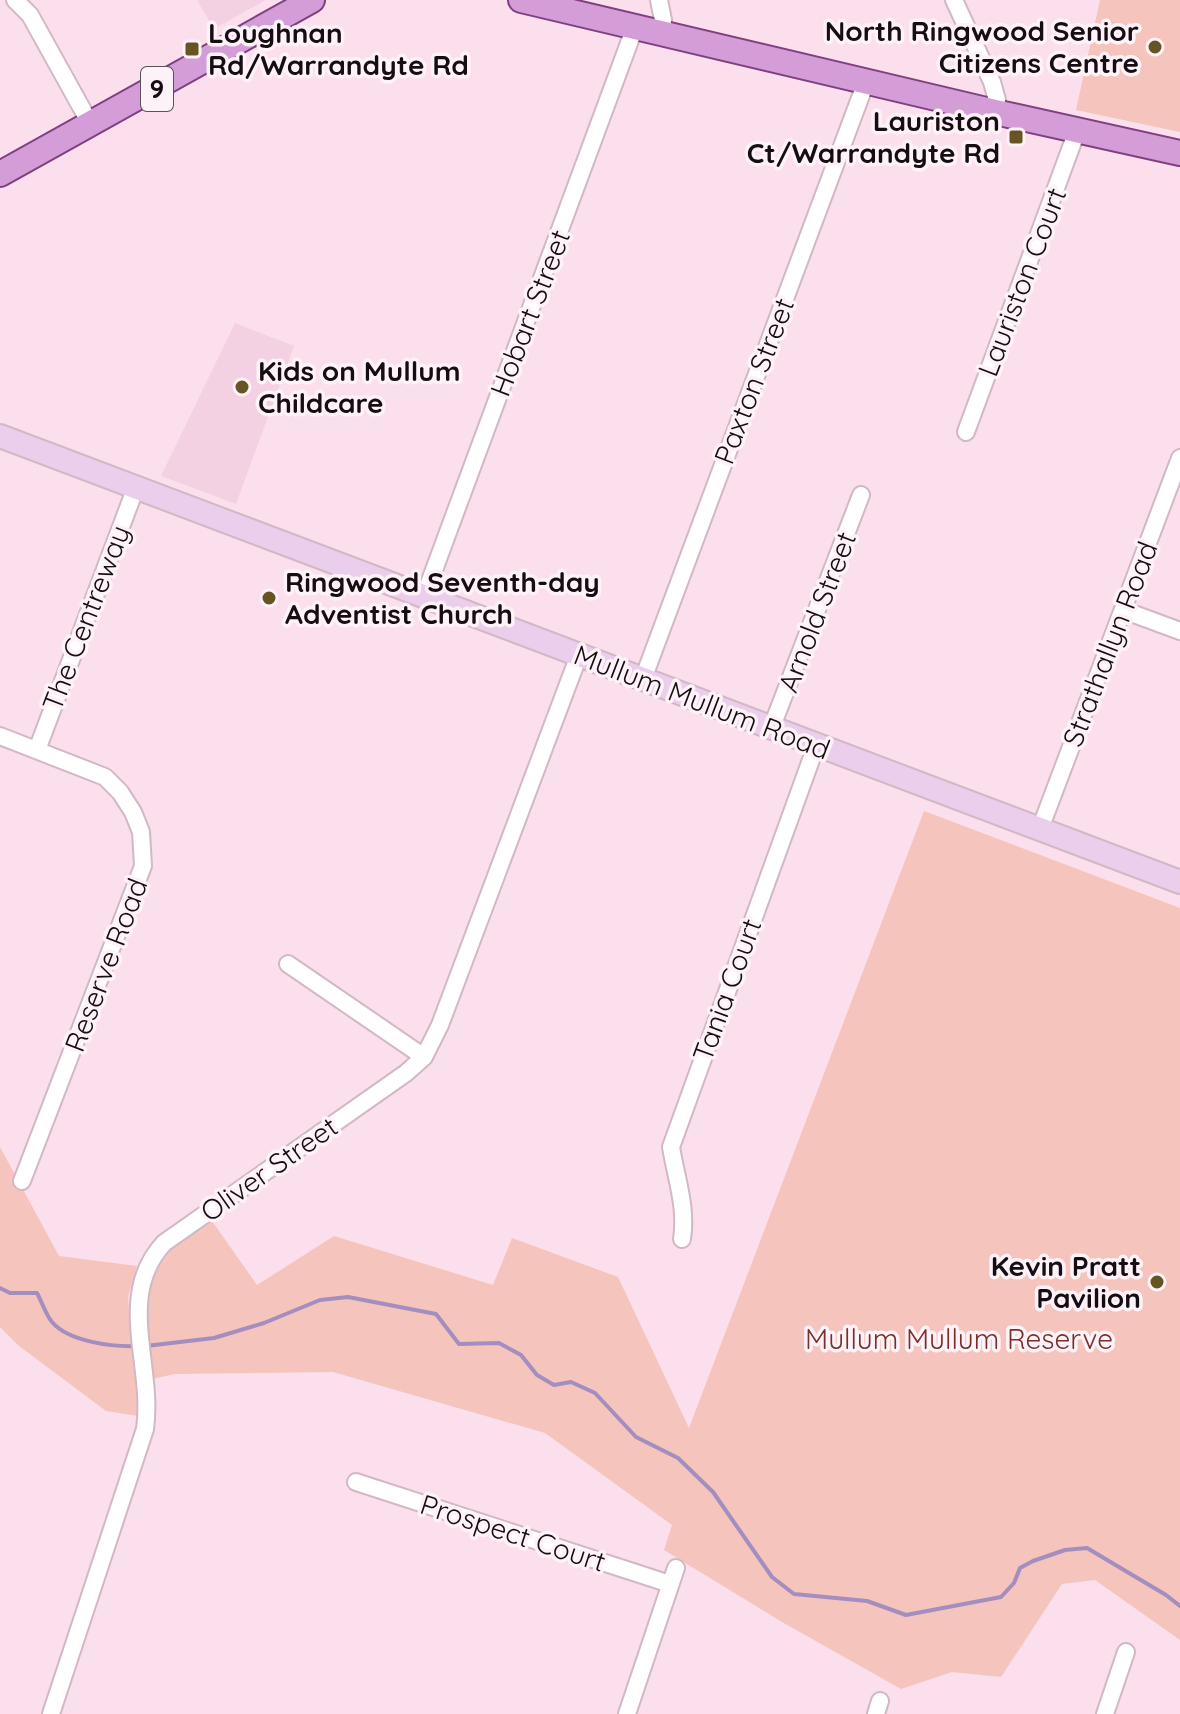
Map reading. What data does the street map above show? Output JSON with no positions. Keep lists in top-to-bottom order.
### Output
{
  "streets": {
    "main road": ["9"],
    "street": [
      "Lauriston Court",
      "Hobart Street",
      "Paxton Street",
      "Arnold Street",
      "The Centreway",
      "Strathallyn Road",
      "Mullum Mullum Road",
      "Reserve Road",
      "Tania Court",
      "Oliver Street",
      "Prospect Court"
    ]
  },
  "crossings": [
    ["Hobart Street", "Mullum Mullum Road"],
    ["Paxton Street", "Mullum Mullum Road"],
    ["Arnold Street", "Mullum Mullum Road"],
    ["The Centreway", "Mullum Mullum Road"],
    ["The Centreway", "Reserve Road"],
    ["Strathallyn Road", "Mullum Mullum Road"],
    ["Mullum Mullum Road", "Tania Court"],
    ["Mullum Mullum Road", "Oliver Street"]
  ],
  "parks": ["Mullum Mullum Reserve"],
  "places": {
    "other": [
      "North Ringwood Senior Citizens Centre",
      "Kids on Mullum Childcare",
      "Ringwood Seventh-day Adventist Church",
      "Kevin Pratt Pavilion"
    ],
    "transit": ["Loughnan Rd/Warrandyte Rd", "Lauriston Ct/Warrandyte Rd"]
  }
}
